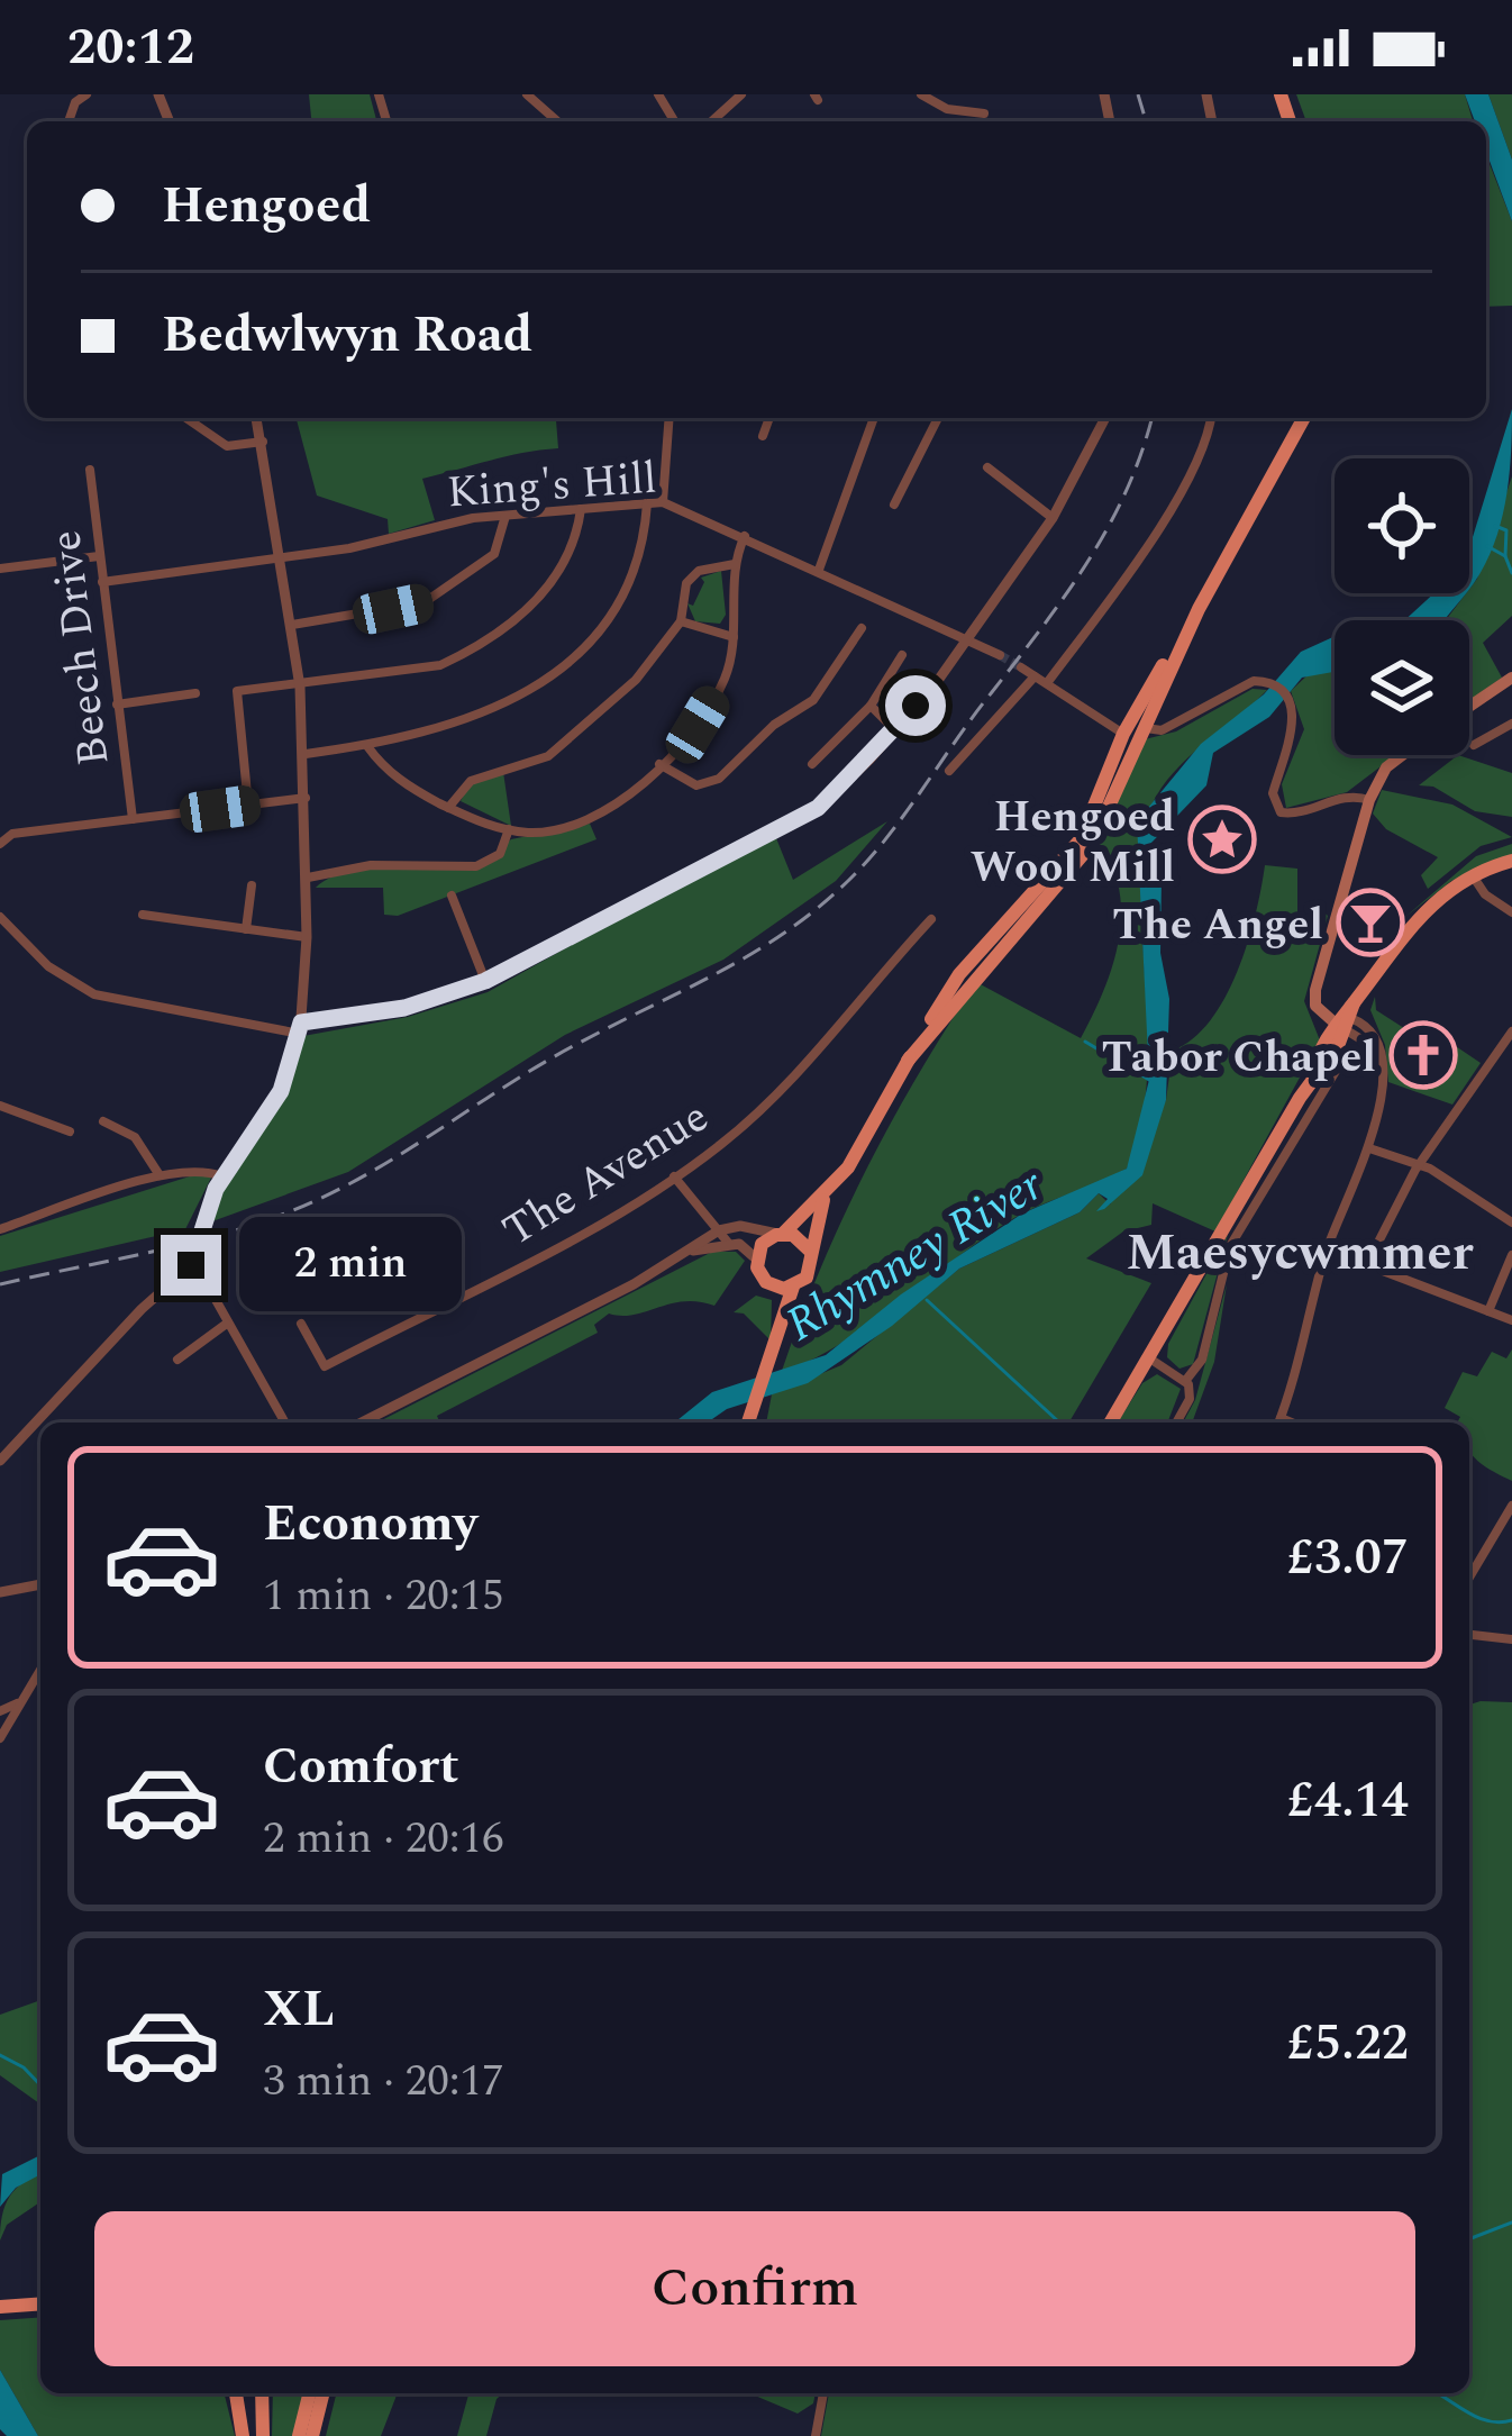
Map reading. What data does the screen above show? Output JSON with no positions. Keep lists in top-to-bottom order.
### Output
{
  "streets": {
    "street": ["King's Hill", "Beech Drive", "The Avenue"]
  },
  "crossings": [
    ["King's Hill", "Beech Drive"]
  ],
  "districts": ["Maesycwmmer"],
  "water": ["Rhymney River"],
  "places": {
    "place": ["Hengoed Wool Mill"],
    "bar": ["The Angel"],
    "church": ["Tabor Chapel"]
  },
  "page": {
    "status": "20:12",
    "banner": ["Hengoed", "Bedwlwyn Road"],
    "bubble": "2 min",
    "list": [
      {
        "name": "Economy",
        "note": "1 min · 20:15",
        "value": "£3.07"
      },
      {
        "name": "Comfort",
        "note": "2 min · 20:16",
        "value": "£4.14"
      },
      {
        "name": "XL",
        "note": "3 min · 20:17",
        "value": "£5.22"
      }
    ],
    "buttons": "Confirm"
  }
}
